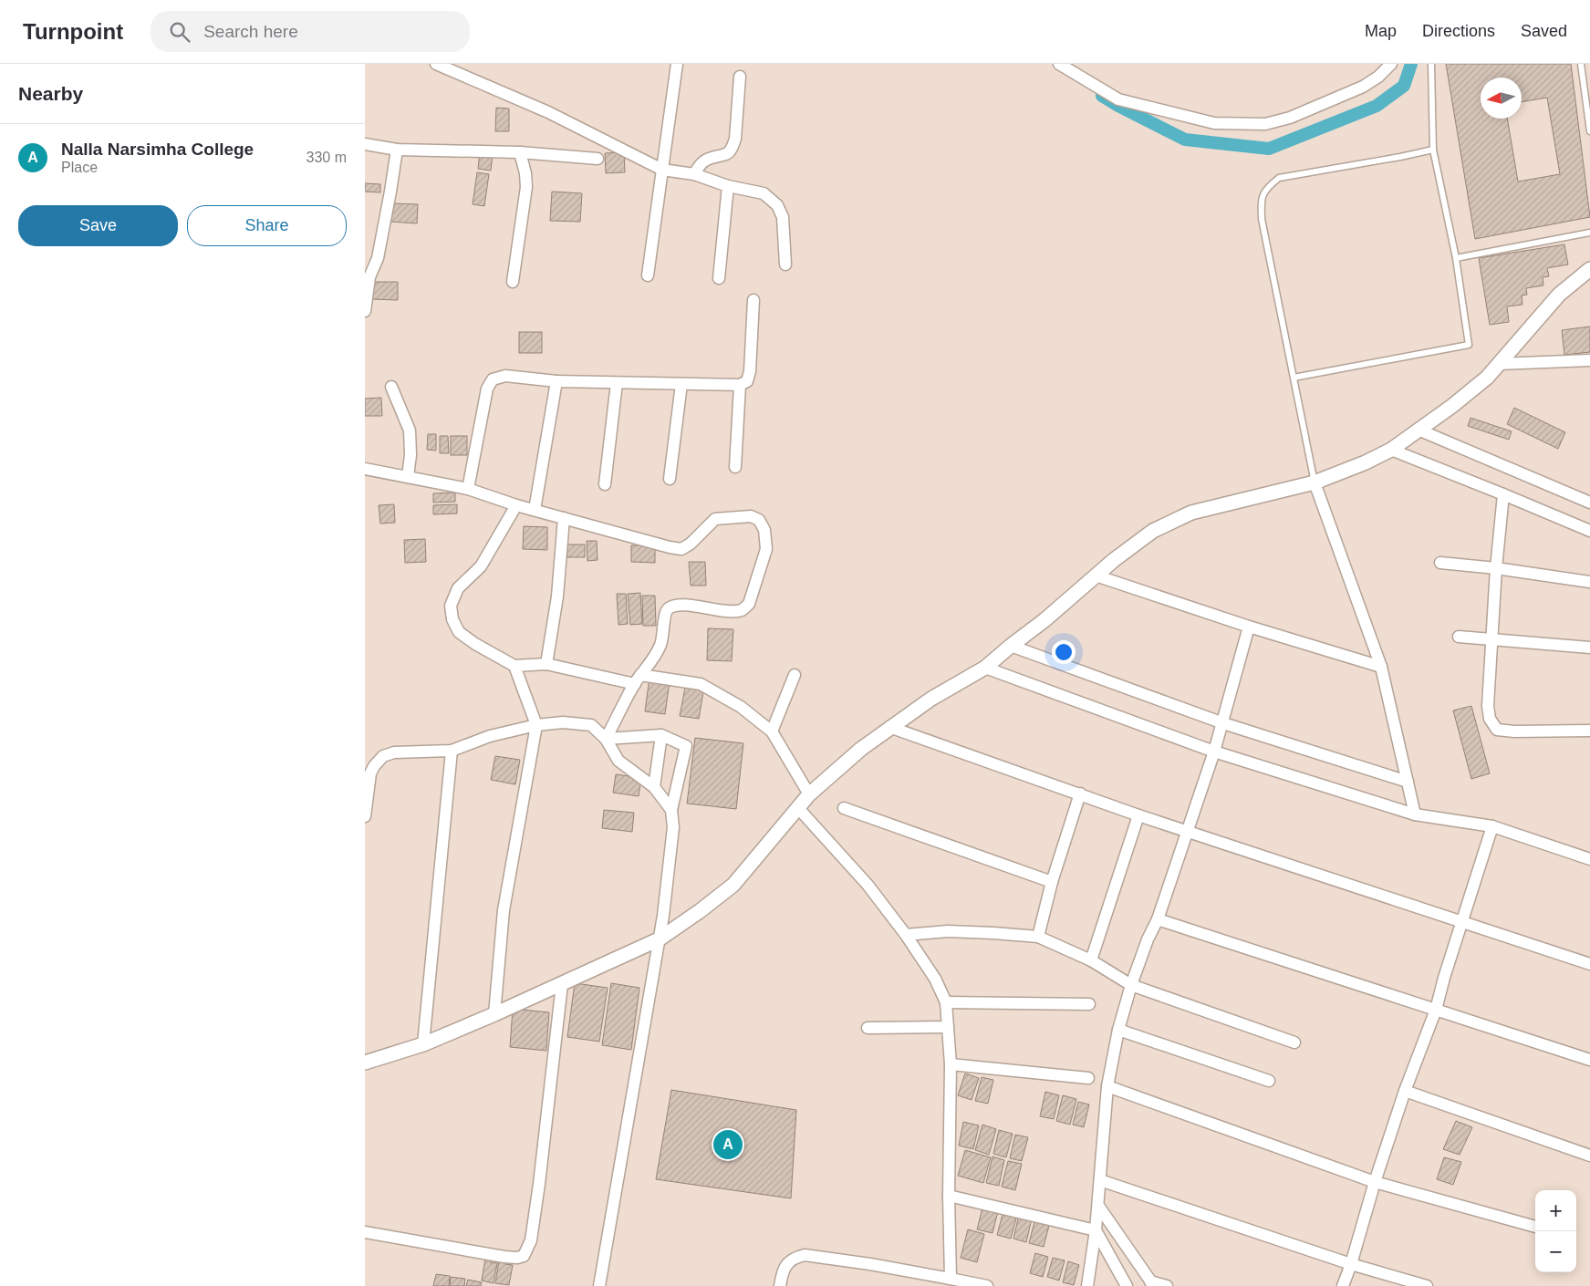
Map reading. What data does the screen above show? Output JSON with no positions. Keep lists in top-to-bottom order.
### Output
{
  "north": "left",
  "page": {
    "header": "Turnpoint",
    "search": "Search here",
    "nav": ["Map", "Directions", "Saved"],
    "heading": "Nearby",
    "list": [
      {
        "mark": "A",
        "name": "Nalla Narsimha College",
        "note": "Place",
        "value": "330 m"
      }
    ],
    "buttons": ["Save", "Share"],
    "pins": "A",
    "map_buttons": ["+", "−"]
  }
}
